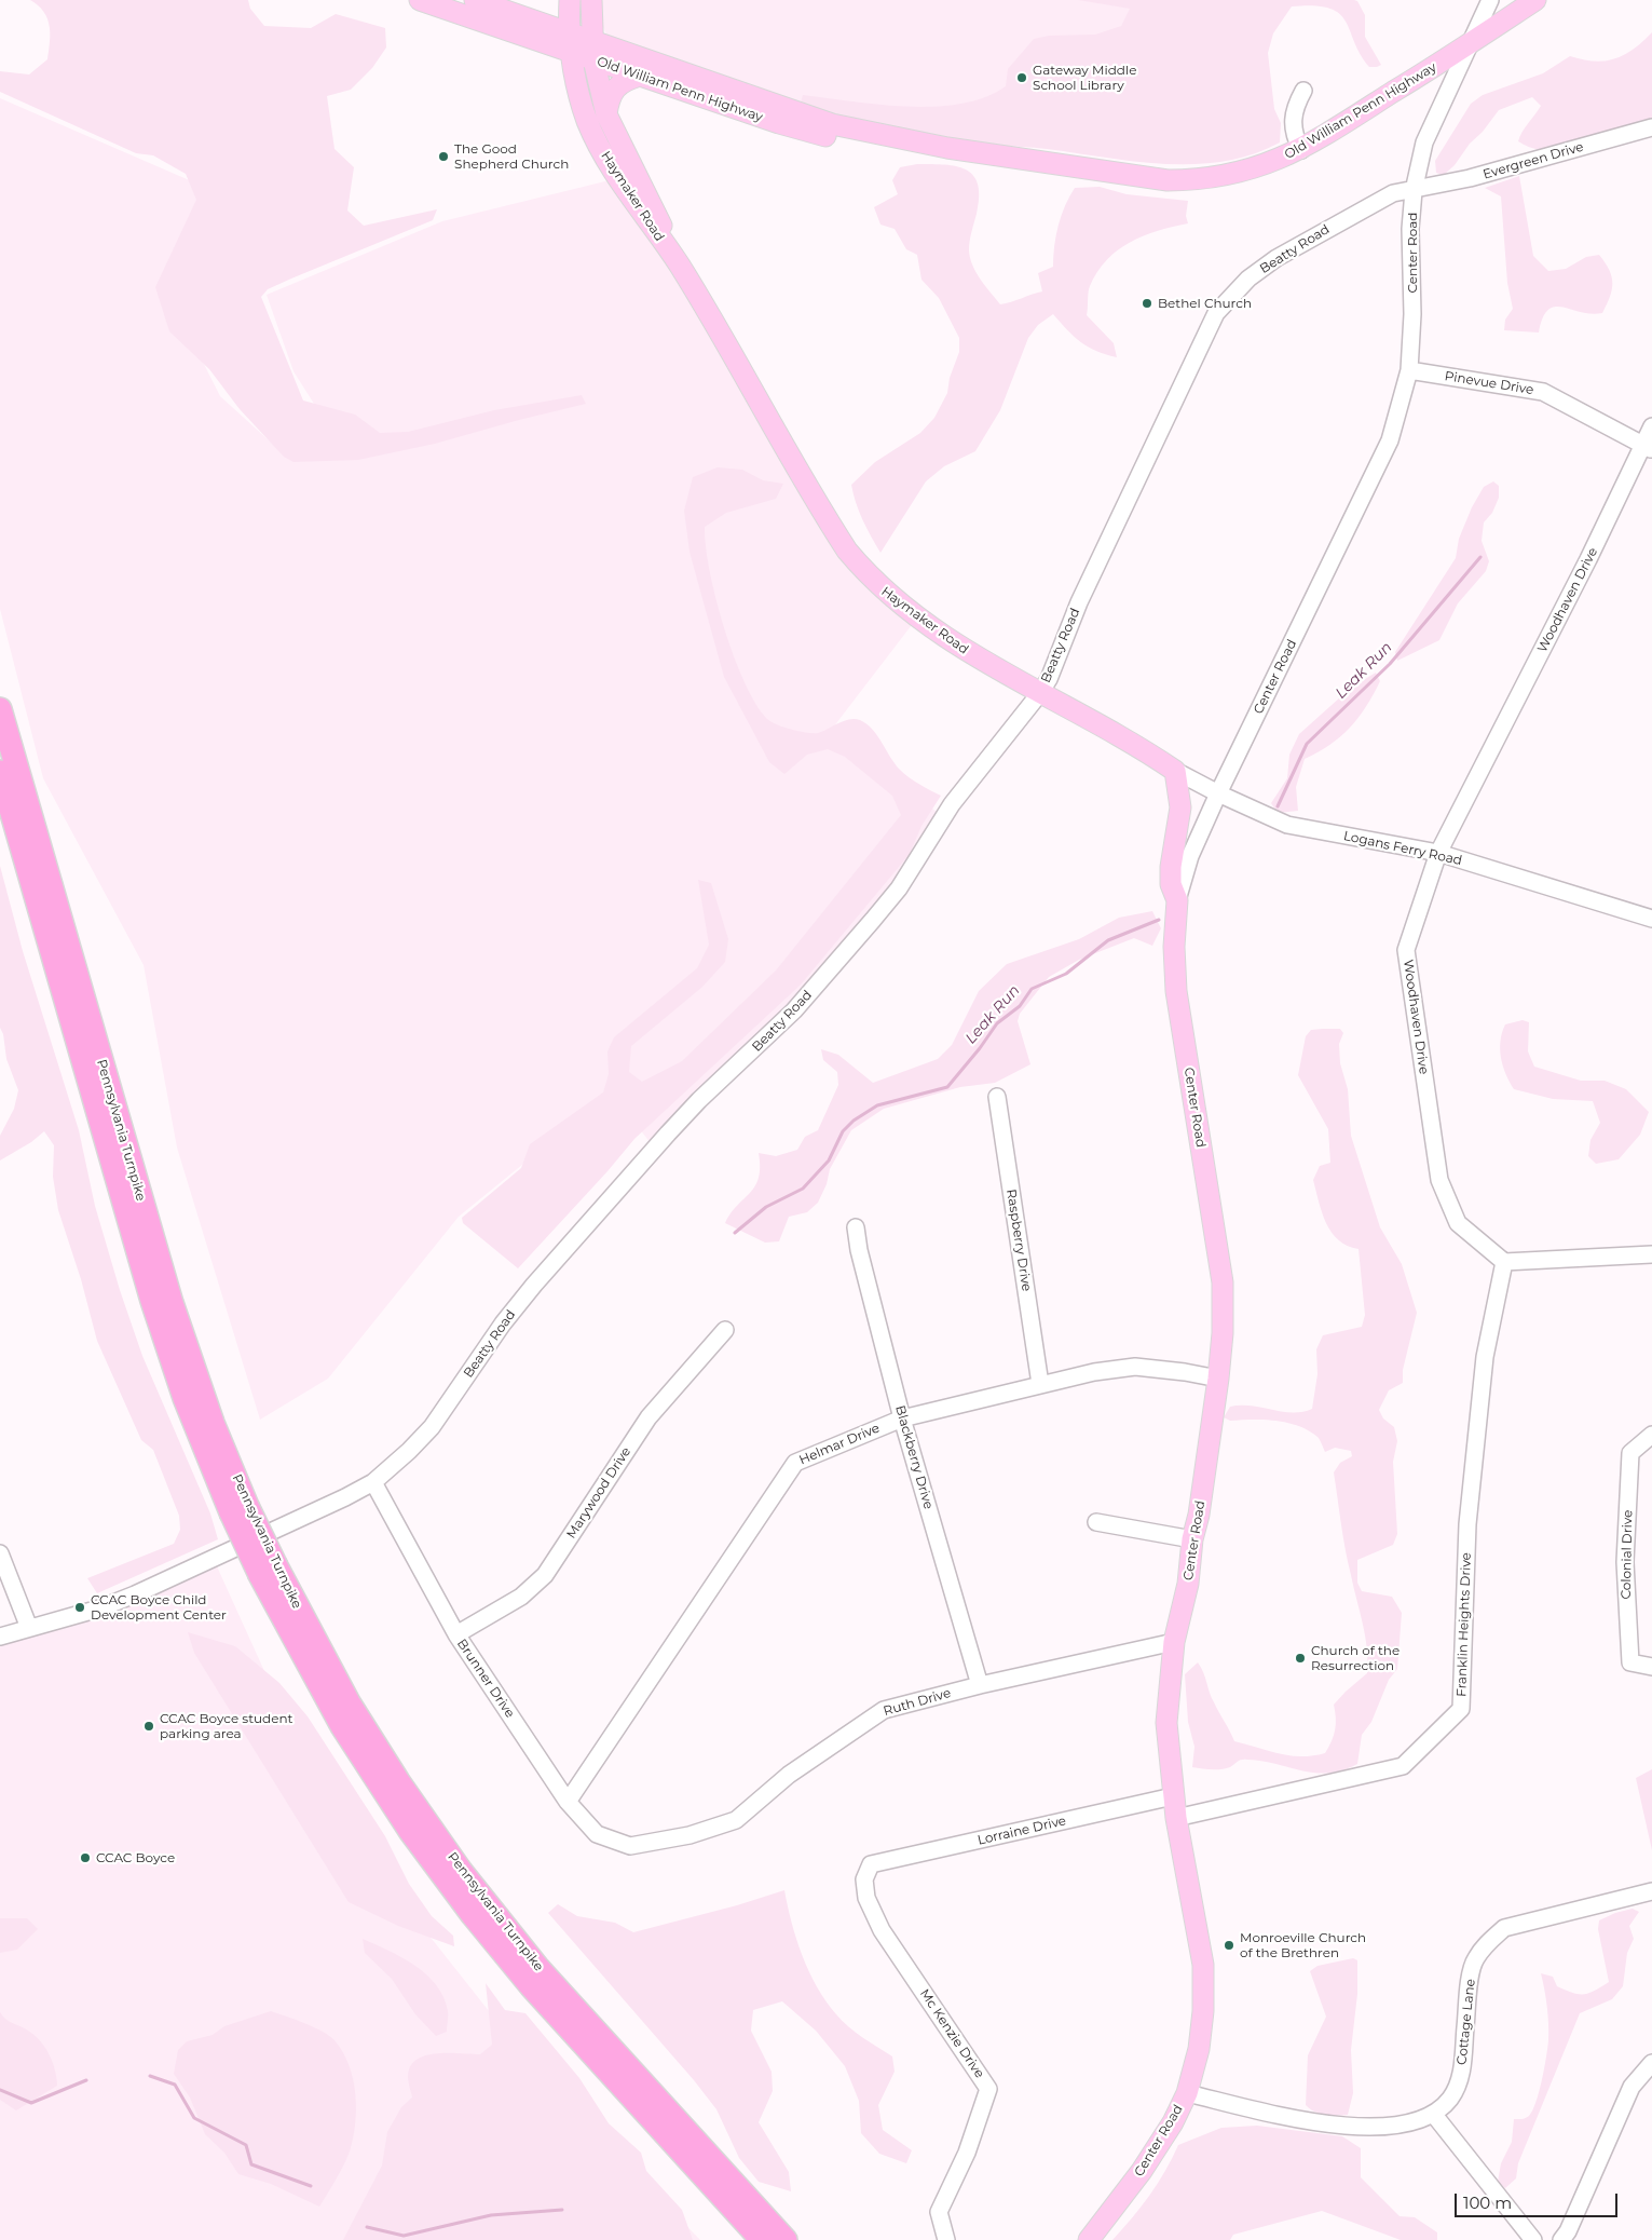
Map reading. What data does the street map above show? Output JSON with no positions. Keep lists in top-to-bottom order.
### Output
{
  "streets": {
    "highway": ["Pennsylvania Turnpike"],
    "main road": ["Old William Penn Highway", "Haymaker Road", "Center Road"],
    "street": [
      "Evergreen Drive",
      "Beatty Road",
      "Pinevue Drive",
      "Woodhaven Drive",
      "Logans Ferry Road",
      "Raspberry Drive",
      "Helmar Drive",
      "Blackberry Drive",
      "Marywood Drive",
      "Colonial Drive",
      "Franklin Heights Drive",
      "Brunner Drive",
      "Ruth Drive",
      "Lorraine Drive",
      "Cottage Lane",
      "Mc Kenzie Drive"
    ]
  },
  "crossings": [
    ["Old William Penn Highway", "Haymaker Road"],
    ["Old William Penn Highway", "Center Road"],
    ["Evergreen Drive", "Beatty Road"],
    ["Evergreen Drive", "Center Road"],
    ["Haymaker Road", "Beatty Road"],
    ["Haymaker Road", "Center Road"],
    ["Haymaker Road", "Logans Ferry Road"],
    ["Beatty Road", "Center Road"],
    ["Beatty Road", "Brunner Drive"],
    ["Center Road", "Pinevue Drive"],
    ["Center Road", "Logans Ferry Road"],
    ["Center Road", "Helmar Drive"],
    ["Center Road", "Franklin Heights Drive"],
    ["Center Road", "Ruth Drive"],
    ["Center Road", "Lorraine Drive"],
    ["Center Road", "Cottage Lane"],
    ["Pinevue Drive", "Woodhaven Drive"],
    ["Woodhaven Drive", "Logans Ferry Road"],
    ["Woodhaven Drive", "Franklin Heights Drive"],
    ["Raspberry Drive", "Helmar Drive"],
    ["Helmar Drive", "Blackberry Drive"],
    ["Helmar Drive", "Brunner Drive"],
    ["Blackberry Drive", "Ruth Drive"],
    ["Marywood Drive", "Brunner Drive"],
    ["Brunner Drive", "Ruth Drive"],
    ["Lorraine Drive", "Mc Kenzie Drive"]
  ],
  "water": ["Leak Run"],
  "places": [
    "Gateway Middle School Library",
    "The Good Shepherd Church",
    "Bethel Church",
    "CCAC Boyce Child Development Center",
    "Church of the Resurrection",
    "CCAC Boyce student parking area",
    "CCAC Boyce",
    "Monroeville Church of the Brethren"
  ],
  "scale_bar": "100 m"
}
